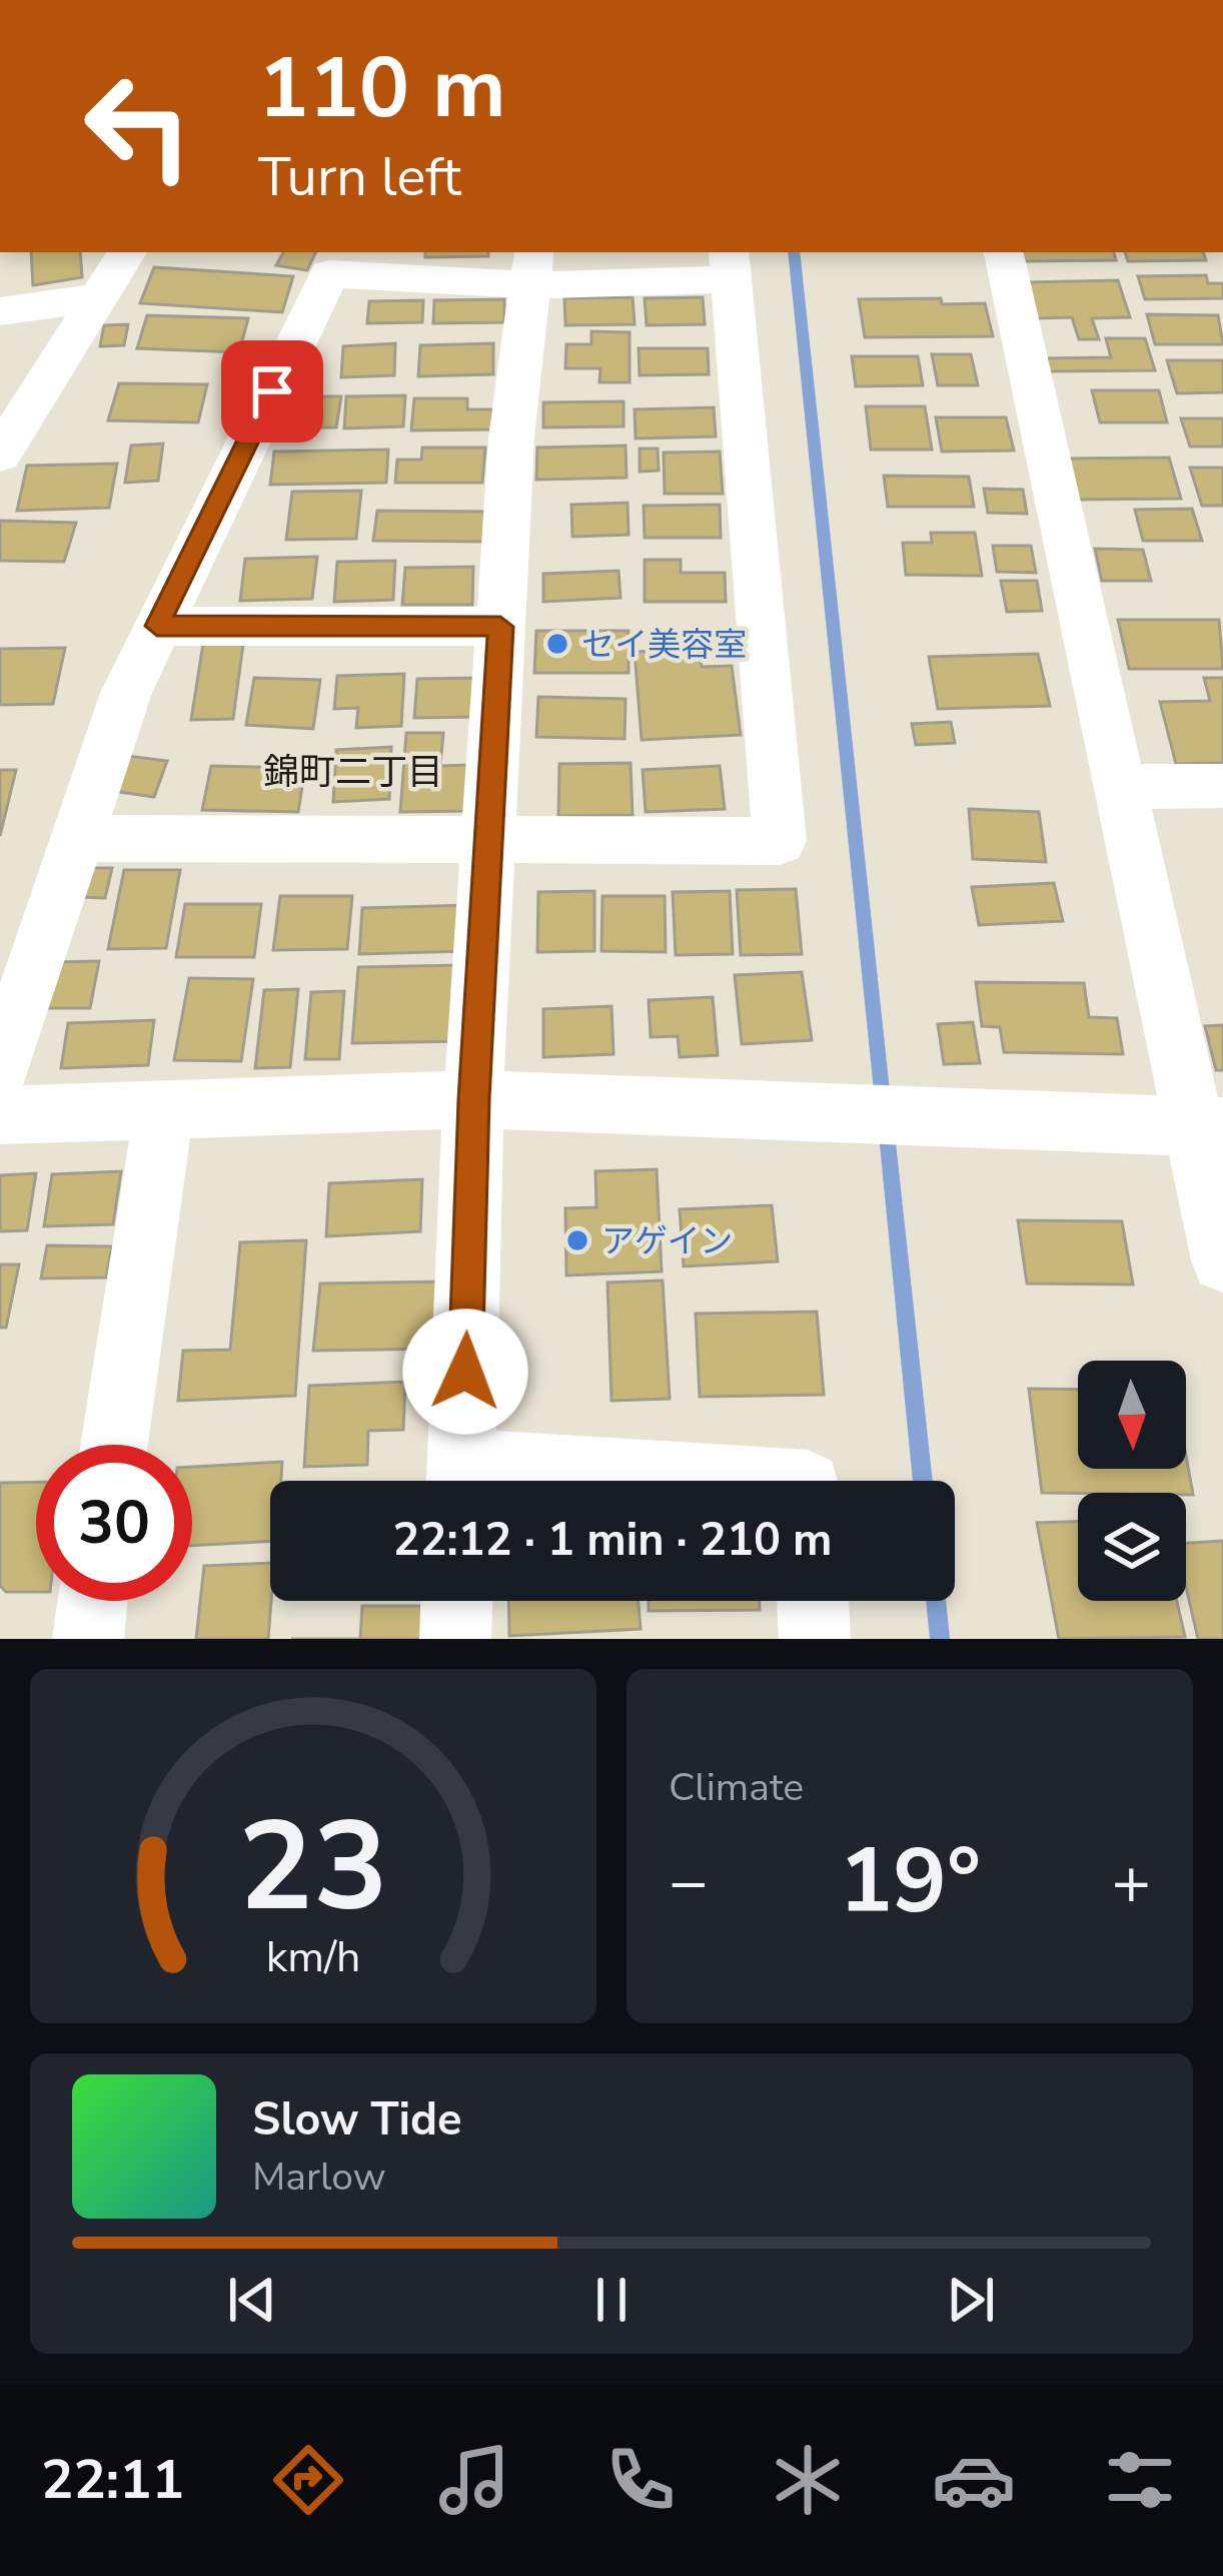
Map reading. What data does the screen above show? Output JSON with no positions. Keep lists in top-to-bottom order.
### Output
{
  "districts": ["錦町二丁目"],
  "places": ["セイ美容室", "アゲイン"],
  "north": "bottom",
  "page": {
    "turn": ["110 m", "Turn left"],
    "limit": "30",
    "trip": "22:12 · 1 min · 210 m",
    "tile": "Climate",
    "heat": ["−", "19°", "+"],
    "song": ["Slow Tide", "Marlow"],
    "tabs": "22:11",
    "gauge": ["23", "km/h"]
  }
}
